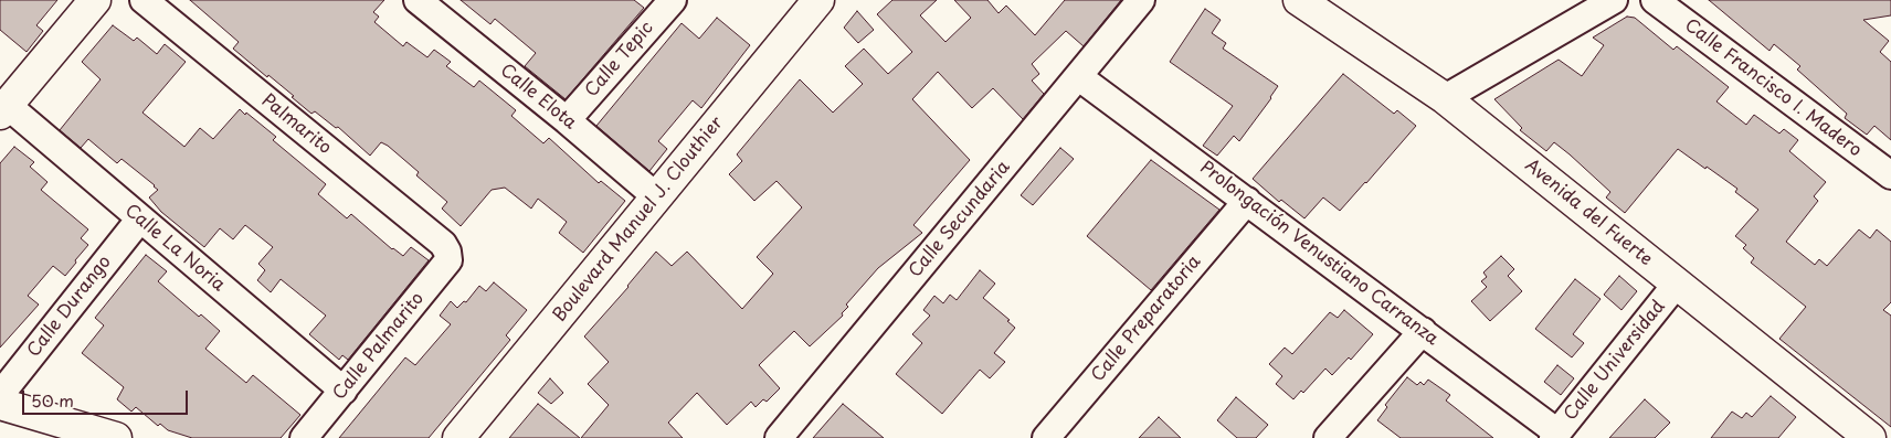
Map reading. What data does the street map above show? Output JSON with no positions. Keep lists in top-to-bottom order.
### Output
{
  "streets": {
    "main road": ["Avenida del Fuerte", "Boulevard Manuel J. Clouthier"],
    "street": [
      "Calle Tepic",
      "Calle Francisco I. Madero",
      "Calle Elota",
      "Palmarito",
      "Calle Secundaria",
      "Calle La Noria",
      "Prolongación Venustiano Carranza",
      "Calle Durango",
      "Calle Preparatoria",
      "Calle Palmarito",
      "Calle Universidad"
    ]
  },
  "crossings": [
    ["Calle Tepic", "Calle Elota"],
    ["Calle Elota", "Boulevard Manuel J. Clouthier"],
    ["Palmarito", "Calle Palmarito"],
    ["Avenida del Fuerte", "Calle Universidad"],
    ["Calle Secundaria", "Prolongación Venustiano Carranza"],
    ["Calle La Noria", "Calle Durango"],
    ["Calle La Noria", "Calle Palmarito"],
    ["Prolongación Venustiano Carranza", "Calle Preparatoria"],
    ["Prolongación Venustiano Carranza", "Calle Universidad"]
  ],
  "scale_bar": "50 m"
}
